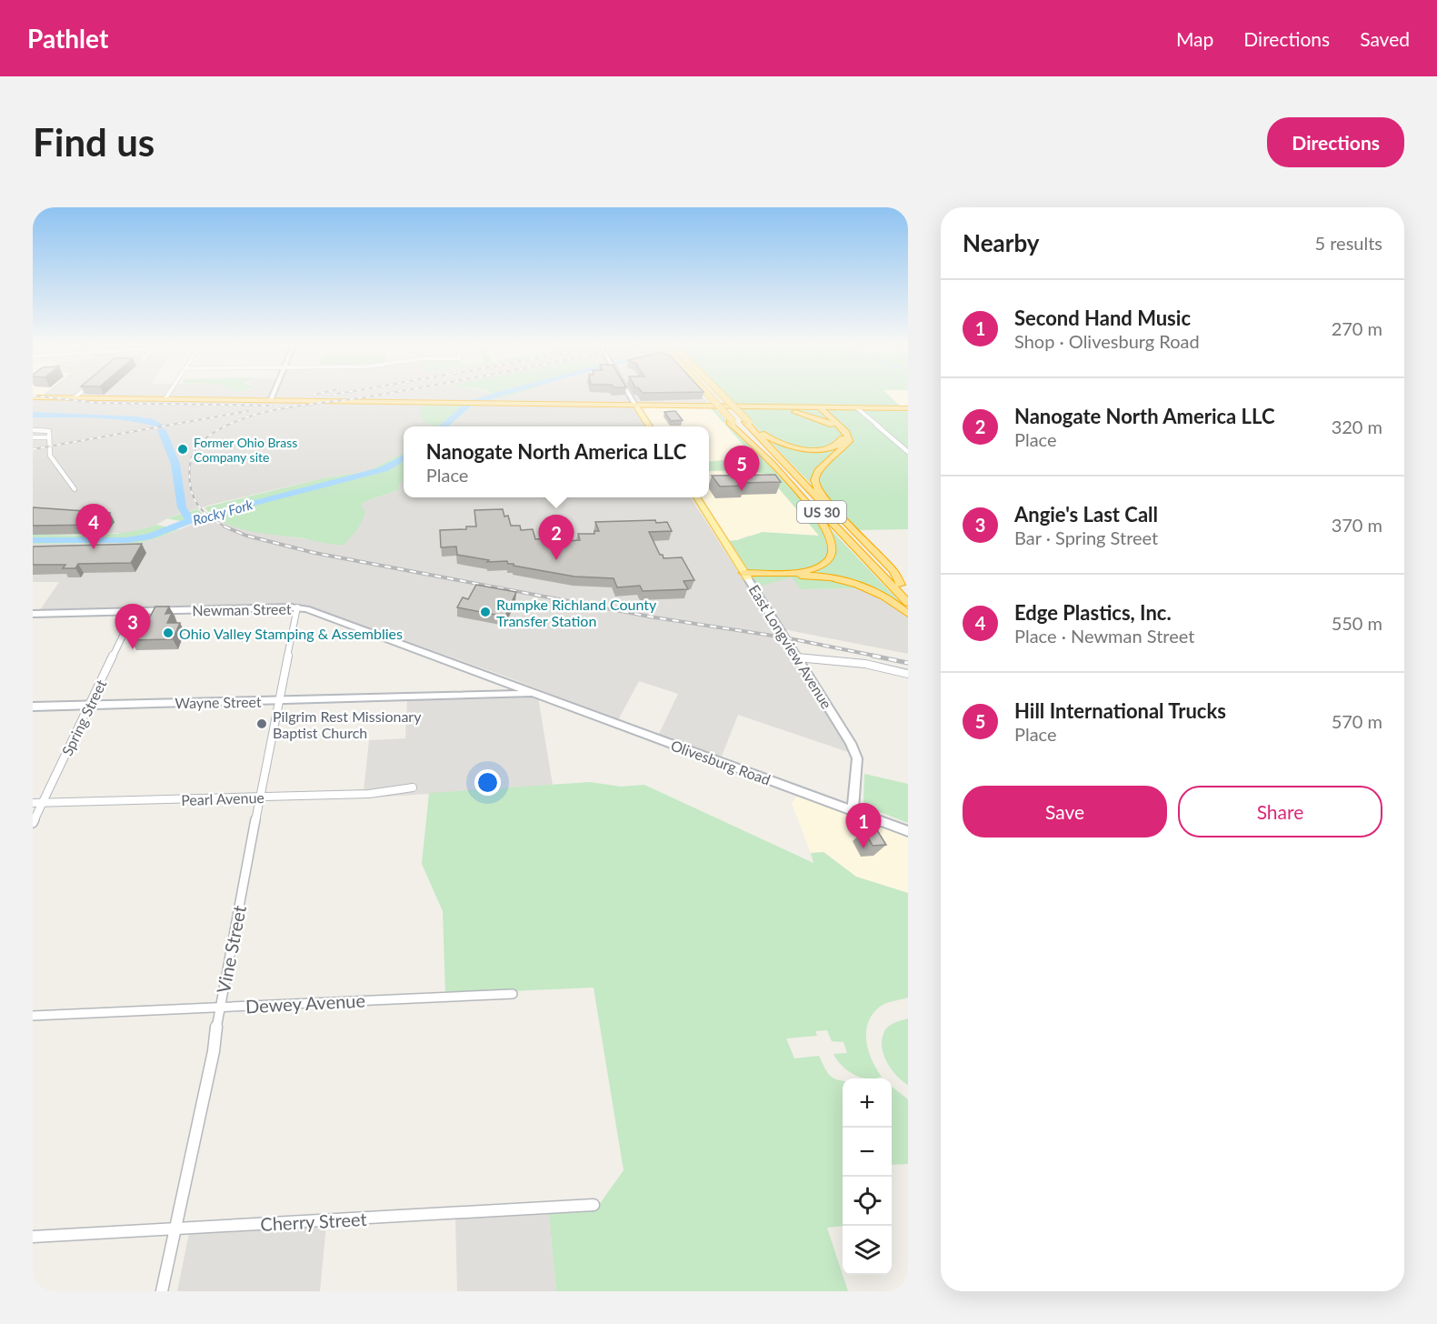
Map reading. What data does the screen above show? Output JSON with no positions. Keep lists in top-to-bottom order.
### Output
{
  "streets": {
    "highway": ["US 30"],
    "main road": ["East Longview Avenue"],
    "street": [
      "Newman Street",
      "Wayne Street",
      "Spring Street",
      "Olivesburg Road",
      "Pearl Avenue",
      "Vine Street",
      "Dewey Avenue",
      "Cherry Street"
    ]
  },
  "crossings": [
    ["Newman Street", "Wayne Street"],
    ["Newman Street", "Spring Street"],
    ["Newman Street", "Olivesburg Road"],
    ["Newman Street", "Vine Street"],
    ["East Longview Avenue", "Olivesburg Road"],
    ["Wayne Street", "Spring Street"],
    ["Wayne Street", "Olivesburg Road"],
    ["Wayne Street", "Vine Street"],
    ["Spring Street", "Pearl Avenue"],
    ["Pearl Avenue", "Vine Street"],
    ["Vine Street", "Dewey Avenue"],
    ["Vine Street", "Cherry Street"]
  ],
  "water": ["Rocky Fork"],
  "places": [
    "Former Ohio Brass Company site",
    "Rumpke Richland County Transfer Station",
    "Ohio Valley Stamping & Assemblies",
    "Pilgrim Rest Missionary Baptist Church"
  ],
  "page": {
    "header": "Pathlet",
    "nav": ["Map", "Directions", "Saved"],
    "buttons": [
      "Directions",
      ["Save", "Share"]
    ],
    "title": "Find us",
    "heading": ["Nearby", "5 results"],
    "list": [
      {
        "mark": "1",
        "name": "Second Hand Music",
        "note": "Shop · Olivesburg Road",
        "value": "270 m"
      },
      {
        "mark": "2",
        "name": "Nanogate North America LLC",
        "note": "Place",
        "value": "320 m"
      },
      {
        "mark": "3",
        "name": "Angie's Last Call",
        "note": "Bar · Spring Street",
        "value": "370 m"
      },
      {
        "mark": "4",
        "name": "Edge Plastics, Inc.",
        "note": "Place · Newman Street",
        "value": "550 m"
      },
      {
        "mark": "5",
        "name": "Hill International Trucks",
        "note": "Place",
        "value": "570 m"
      }
    ],
    "popup": ["Nanogate North America LLC", "Place"],
    "pins": [
      "5",
      "4",
      "2",
      "3",
      "1"
    ],
    "map_buttons": ["+", "−"]
  }
}
